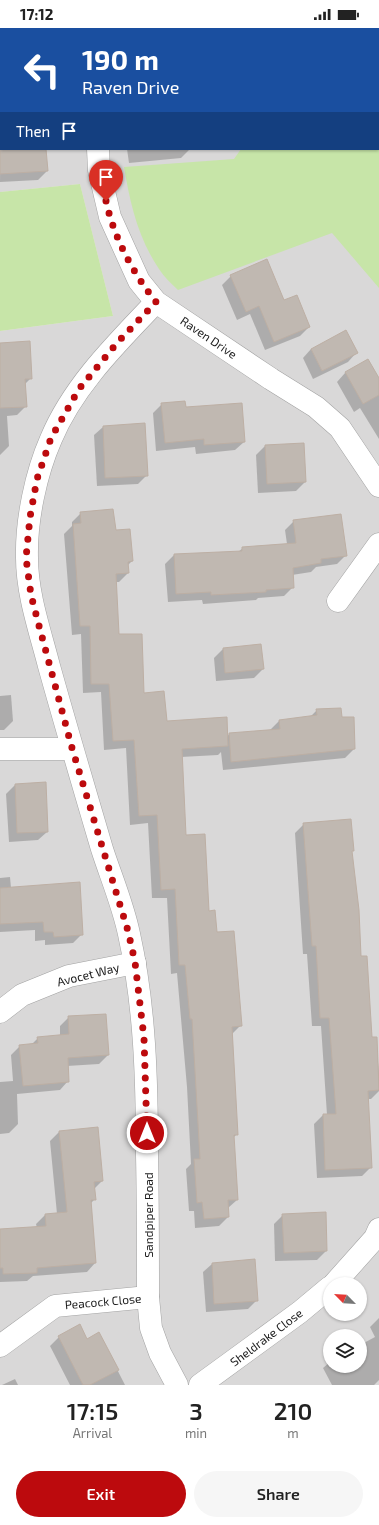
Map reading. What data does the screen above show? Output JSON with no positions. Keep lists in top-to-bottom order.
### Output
{
  "streets": {
    "street": [
      "Raven Drive",
      "Avocet Way",
      "Sandpiper Road",
      "Peacock Close",
      "Sheldrake Close"
    ]
  },
  "crossings": [
    ["Raven Drive", "Sandpiper Road"],
    ["Avocet Way", "Sandpiper Road"],
    ["Sandpiper Road", "Peacock Close"]
  ],
  "north": "top left",
  "page": {
    "status": "17:12",
    "turn": ["190 m", "Raven Drive"],
    "then": "Then",
    "eta": [
      "17:15",
      "Arrival",
      "3",
      "min",
      "210",
      "m"
    ],
    "buttons": ["Exit", "Share"]
  }
}
